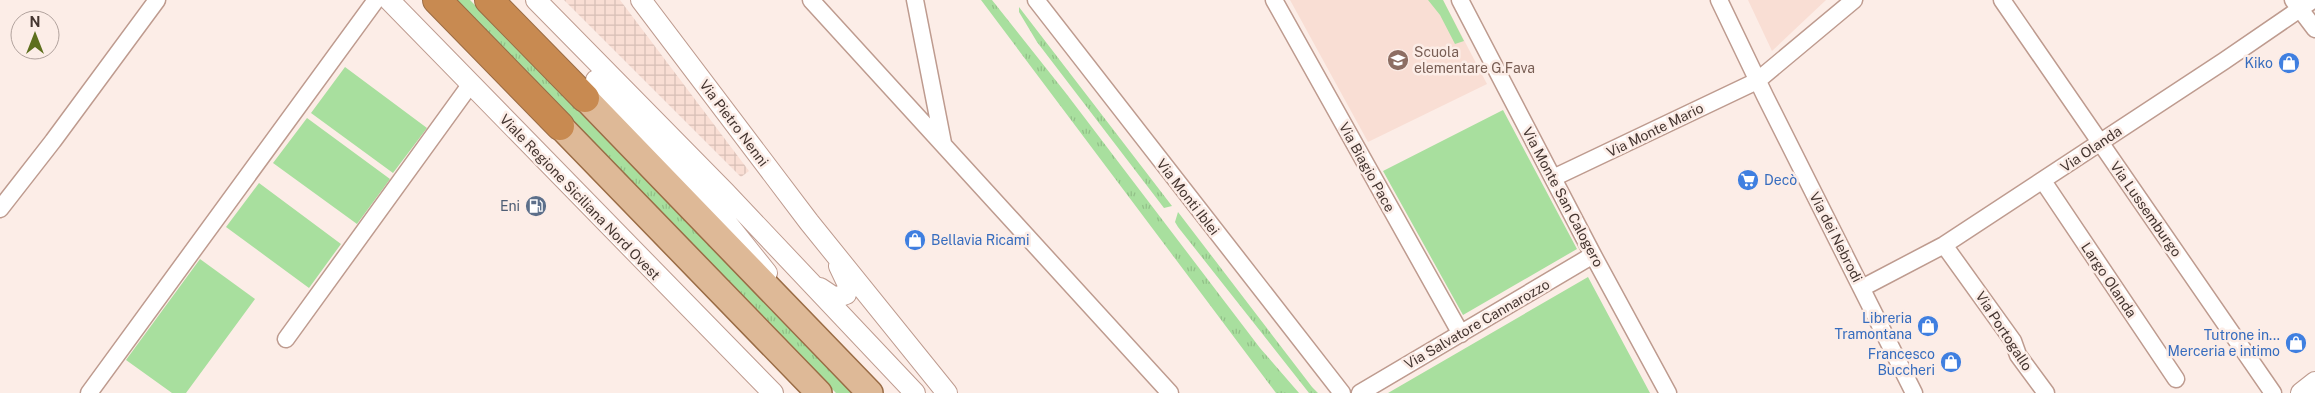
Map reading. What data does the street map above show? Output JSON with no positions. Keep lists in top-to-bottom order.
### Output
{
  "streets": {
    "street": [
      "Via Pietro Nenni",
      "Via Monte Mario",
      "Via Olanda",
      "Via Biagio Pace",
      "Viale Regione Siciliana Nord Ovest",
      "Via Monti Iblei",
      "Via Monte San Calogero",
      "Via Lussemburgo",
      "Via dei Nebrodi",
      "Largo Olanda",
      "Via Salvatore Cannarozzo",
      "Via Portogallo"
    ]
  },
  "crossings": [
    ["Via Monte Mario", "Via Monte San Calogero"],
    ["Via Monte Mario", "Via dei Nebrodi"],
    ["Via Olanda", "Via Lussemburgo"],
    ["Via Olanda", "Via dei Nebrodi"],
    ["Via Olanda", "Largo Olanda"],
    ["Via Olanda", "Via Portogallo"],
    ["Via Biagio Pace", "Via Salvatore Cannarozzo"],
    ["Via Monte San Calogero", "Via Salvatore Cannarozzo"]
  ],
  "places": {
    "school or university": ["Scuola elementare G.Fava"],
    "shop": [
      "Kiko",
      "Bellavia Ricami",
      "Libreria Tramontana",
      "Tutrone in... Merceria e intimo",
      "Francesco Buccheri"
    ],
    "supermarket": ["Decò"],
    "fuel station": ["Eni"]
  },
  "north": "top"
}
